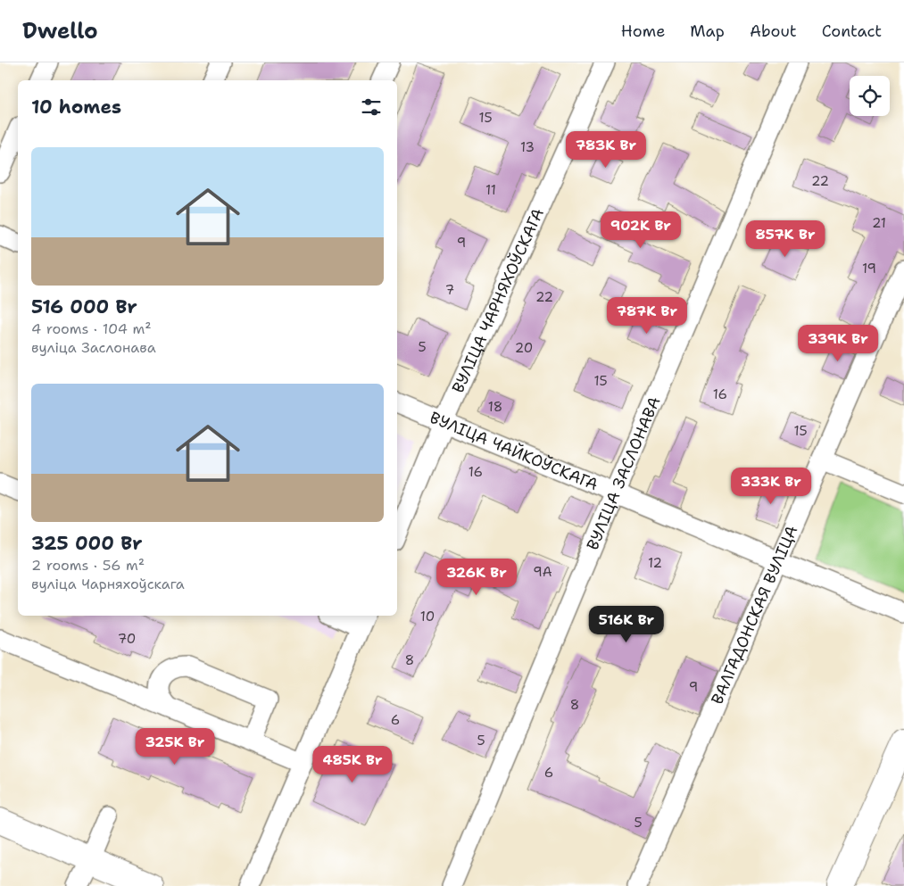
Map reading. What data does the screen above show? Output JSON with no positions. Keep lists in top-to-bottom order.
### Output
{
  "streets": {
    "street": [
      "ВУЛІЦА ЧАРНЯХОЎСКАГА",
      "ВУЛІЦА ЧАЙКОЎСКАГА",
      "ВУЛІЦА ЗАСЛОНАВА",
      "ВАЛГАДОНСКАЯ ВУЛІЦА"
    ]
  },
  "crossings": [
    ["ВУЛІЦА ЧАРНЯХОЎСКАГА", "ВУЛІЦА ЧАЙКОЎСКАГА"],
    ["ВУЛІЦА ЧАЙКОЎСКАГА", "ВУЛІЦА ЗАСЛОНАВА"],
    ["ВУЛІЦА ЧАЙКОЎСКАГА", "ВАЛГАДОНСКАЯ ВУЛІЦА"]
  ],
  "house_numbers": [
    "15",
    "13",
    "22",
    "11",
    "21",
    "9",
    "19",
    "7",
    "22",
    "5",
    "20",
    "15",
    "16",
    "18",
    "15",
    "16",
    "12",
    "9А",
    "10",
    "70",
    "8",
    "9",
    "8",
    "6",
    "5",
    "6",
    "5"
  ],
  "page": {
    "header": "Dwello",
    "nav": [
      "Home",
      "Map",
      "About",
      "Contact"
    ],
    "heading": "10 homes",
    "price": [
      "783K Br",
      "902K Br",
      "857K Br",
      "787K Br",
      "339K Br",
      "333K Br",
      "326K Br",
      "516K Br",
      "325K Br",
      "485K Br"
    ],
    "list": [
      {
        "name": "516 000 Br",
        "note": "4 rooms · 104 m² · вуліца Заслонава"
      },
      {
        "name": "325 000 Br",
        "note": "2 rooms · 56 m² · вуліца Чарняхоўскага"
      }
    ]
  }
}
